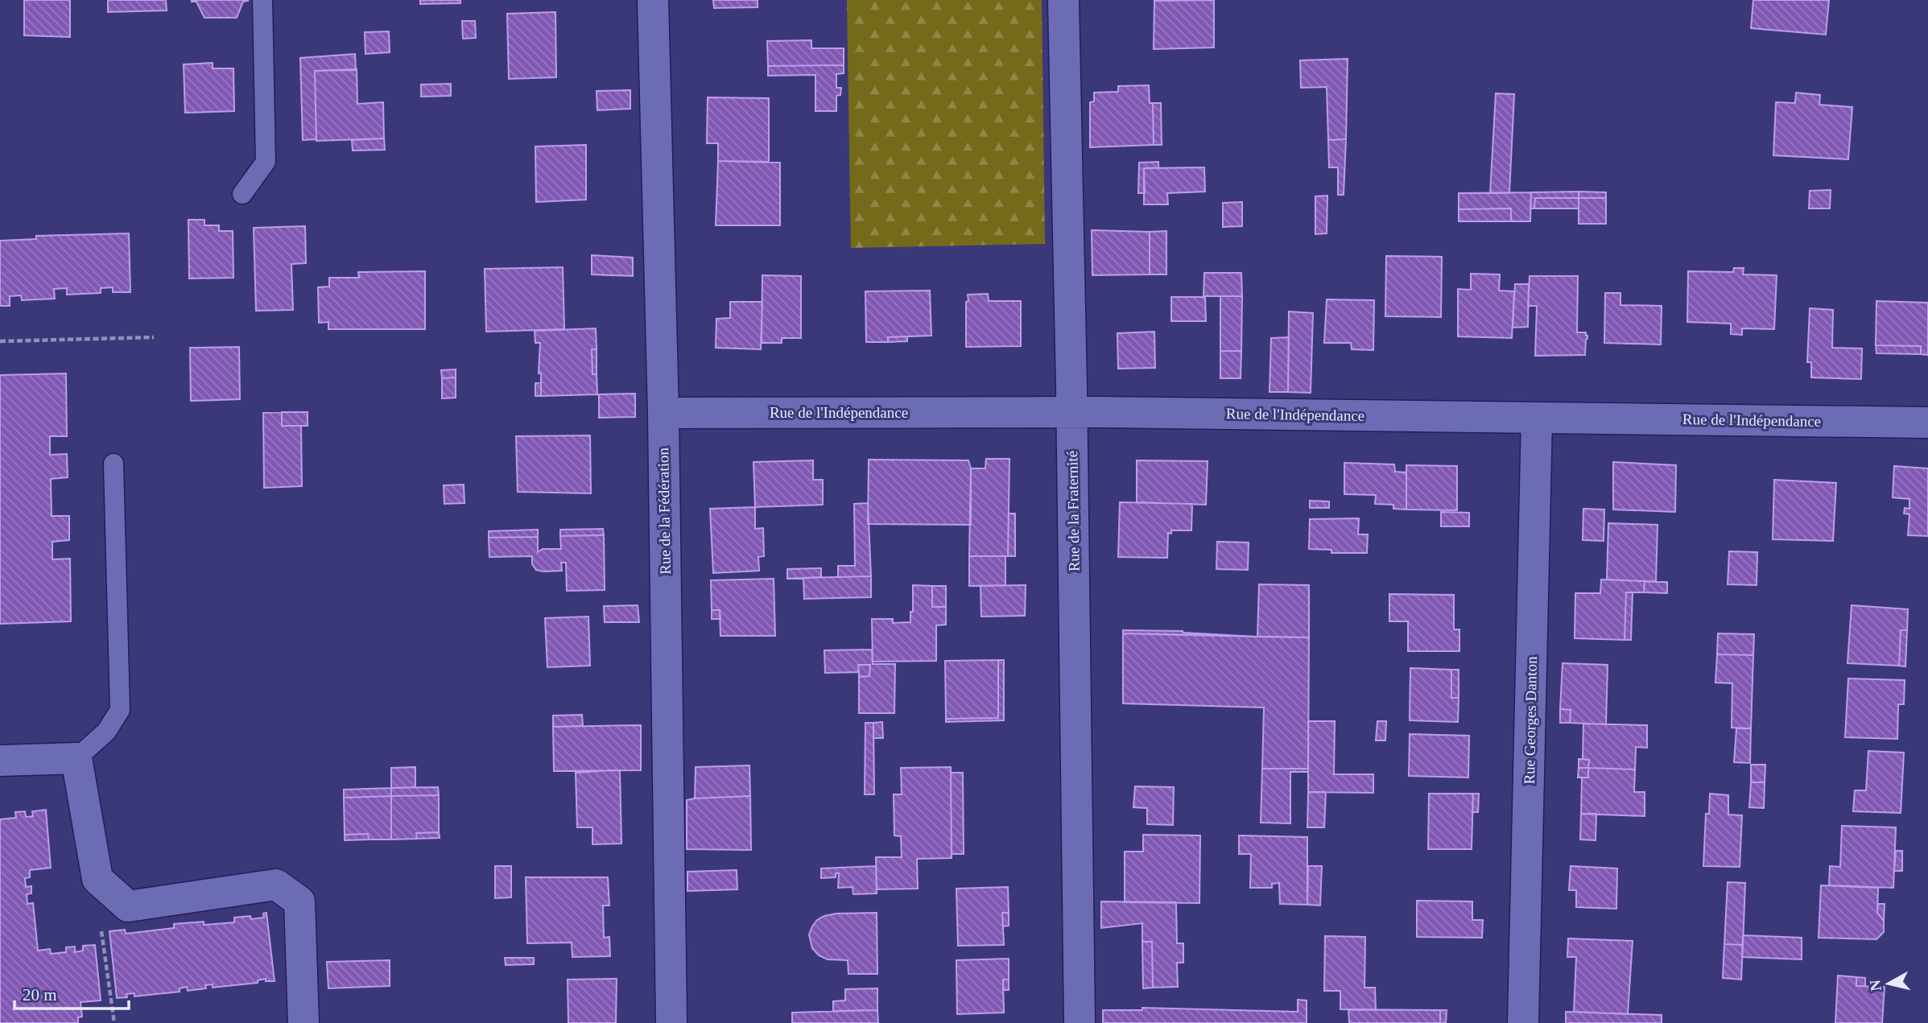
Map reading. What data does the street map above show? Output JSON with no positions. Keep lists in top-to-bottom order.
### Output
{
  "streets": {
    "street": [
      "Rue de l'Indépendance",
      "Rue de la Fédération",
      "Rue de la Fraternité",
      "Rue Georges Danton"
    ]
  },
  "crossings": [
    ["Rue de l'Indépendance", "Rue de la Fédération"],
    ["Rue de l'Indépendance", "Rue de la Fraternité"],
    ["Rue de l'Indépendance", "Rue Georges Danton"]
  ],
  "scale_bar": "20 m",
  "north": "left"
}
